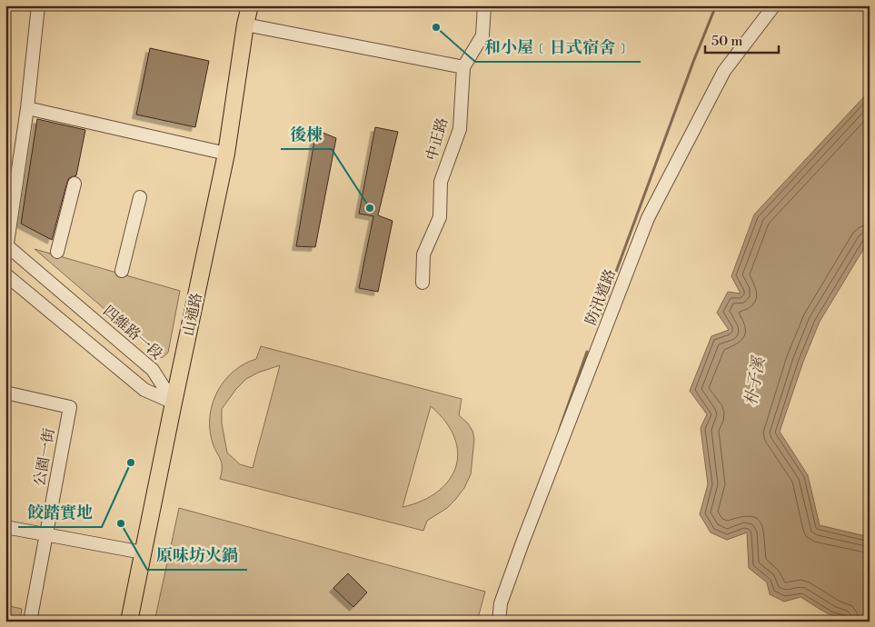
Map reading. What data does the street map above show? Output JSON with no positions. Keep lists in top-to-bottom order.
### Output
{
  "streets": {
    "main road": ["山通路"],
    "street": [
      "中正路",
      "防汛道路",
      "四維路一段",
      "公園一街"
    ]
  },
  "crossings": [
    ["山通路", "四維路一段"]
  ],
  "water": ["朴子溪"],
  "places": [
    "和小屋﹝日式宿舍﹞",
    "後棟",
    "餃踏實地",
    "原味坊火鍋"
  ],
  "scale_bar": "50 m"
}
